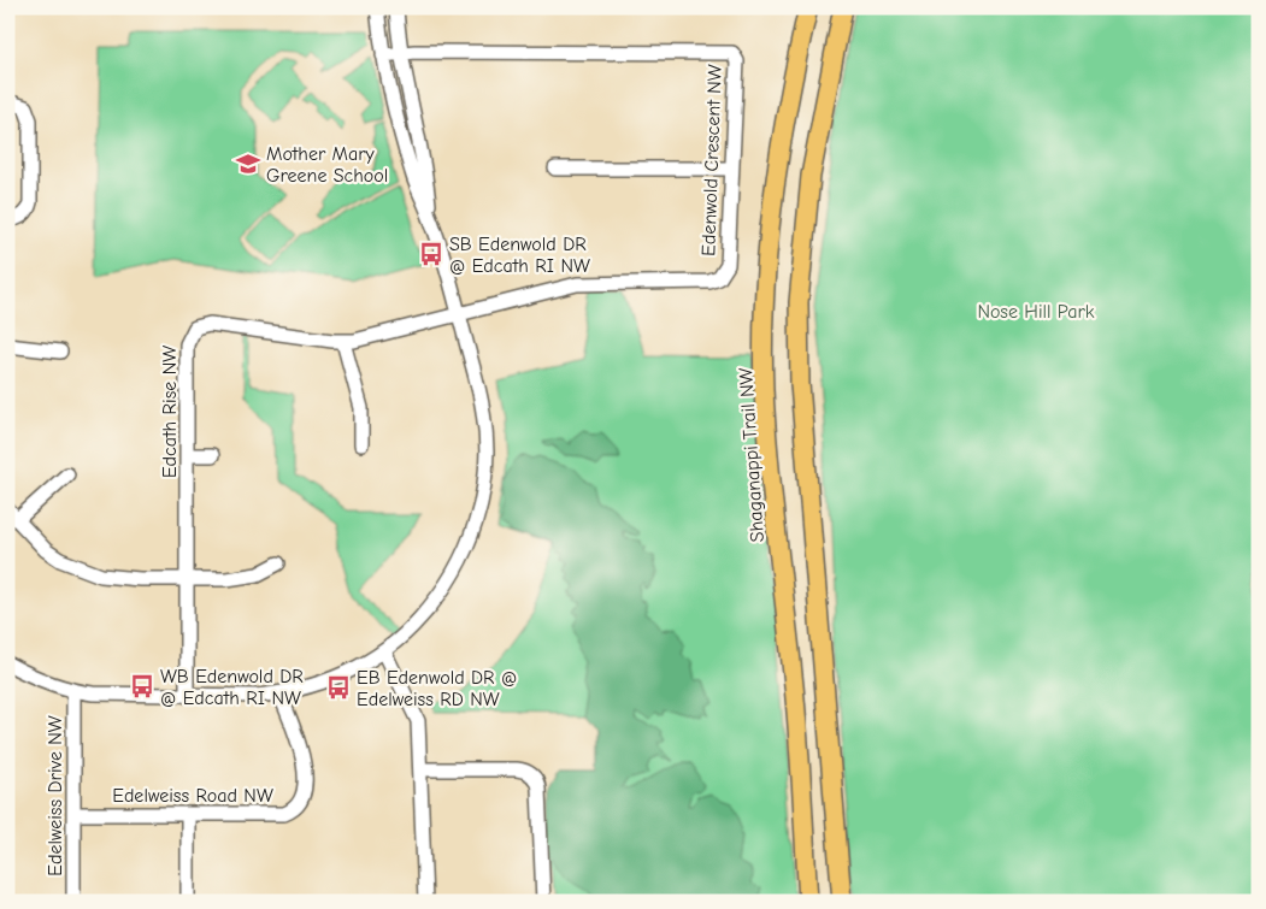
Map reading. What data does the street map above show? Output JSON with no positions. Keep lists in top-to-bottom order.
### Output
{
  "streets": {
    "main road": ["Shaganappi Trail NW"],
    "street": [
      "Edenwold Crescent NW",
      "Edcath Rise NW",
      "Edelweiss Road NW",
      "Edelweiss Drive NW"
    ]
  },
  "crossings": [
    ["Edenwold Crescent NW", "Edcath Rise NW"],
    ["Edelweiss Road NW", "Edelweiss Drive NW"]
  ],
  "parks": ["Nose Hill Park"],
  "places": {
    "school or university": ["Mother Mary Greene School"],
    "bus stop": ["SB Edenwold DR @ Edcath RI NW", "WB Edenwold DR @ Edcath RI NW", "EB Edenwold DR @ Edelweiss RD NW"]
  }
}
